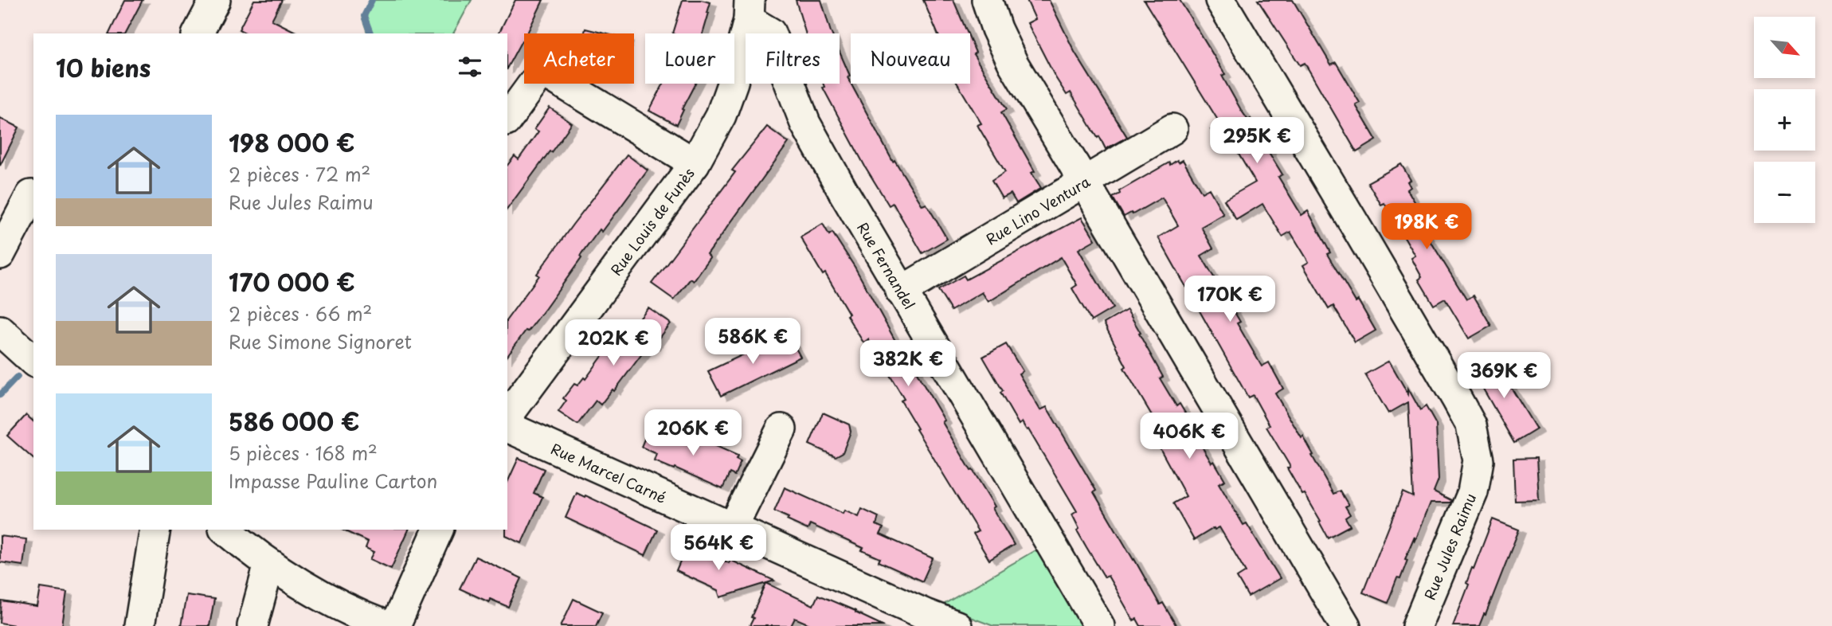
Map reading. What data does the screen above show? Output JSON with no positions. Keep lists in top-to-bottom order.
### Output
{
  "streets": {
    "street": [
      "Rue Lino Ventura",
      "Rue Louis de Funès",
      "Rue Fernandel",
      "Rue Marcel Carné",
      "Rue Jules Raimu"
    ]
  },
  "crossings": [
    ["Rue Lino Ventura", "Rue Fernandel"],
    ["Rue Louis de Funès", "Rue Fernandel"]
  ],
  "north": "bottom right",
  "page": {
    "map_buttons": ["+", "−"],
    "chip": [
      "Acheter",
      "Louer",
      "Filtres",
      "Nouveau"
    ],
    "heading": "10 biens",
    "list": [
      {
        "name": "198 000 €",
        "note": "2 pièces · 72 m² · Rue Jules Raimu"
      },
      {
        "name": "170 000 €",
        "note": "2 pièces · 66 m² · Rue Simone Signoret"
      },
      {
        "name": "586 000 €",
        "note": "5 pièces · 168 m² · Impasse Pauline Carton"
      }
    ],
    "price": [
      "295K €",
      "198K €",
      "170K €",
      "586K €",
      "202K €",
      "382K €",
      "369K €",
      "206K €",
      "406K €",
      "564K €"
    ]
  }
}
